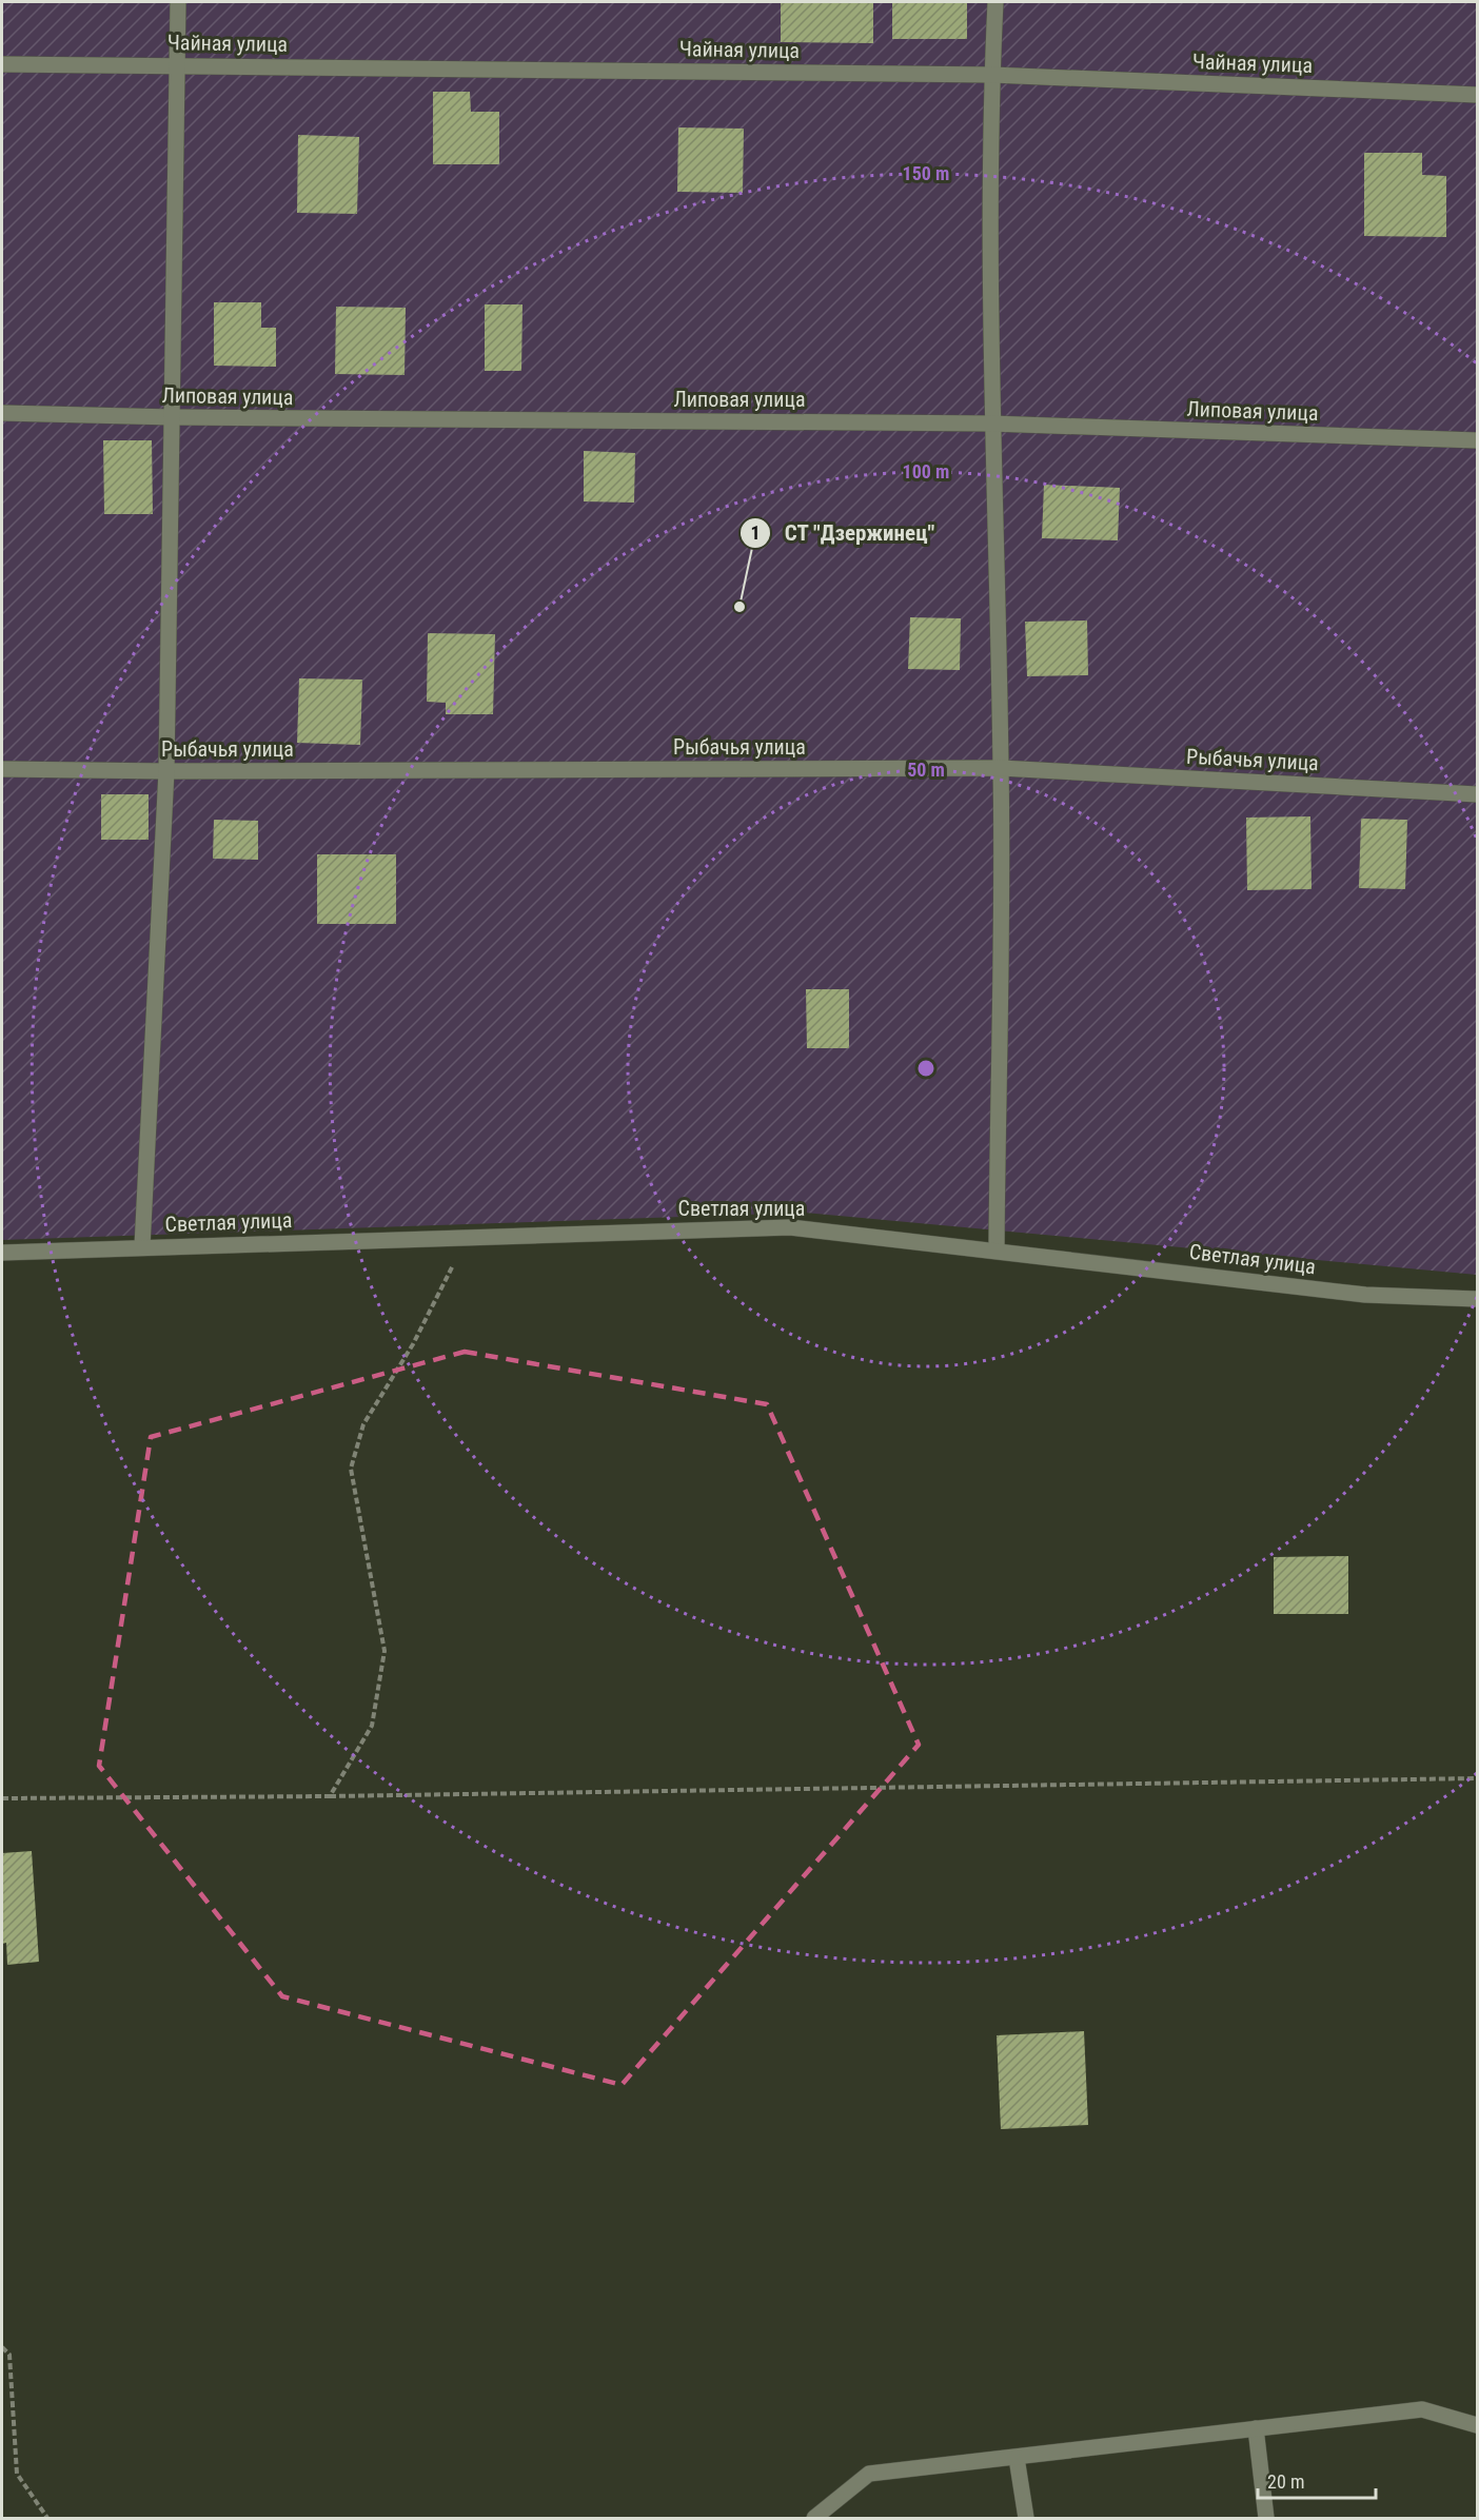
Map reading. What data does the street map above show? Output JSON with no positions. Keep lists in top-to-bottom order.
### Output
{
  "streets": {
    "street": [
      "Чайная улица",
      "Липовая улица",
      "Рыбачья улица",
      "Светлая улица"
    ]
  },
  "places": ["СТ \"Дзержинец\""],
  "scale_bar": "20 m",
  "rings": ["150 m", "100 m", "50 m"]
}
